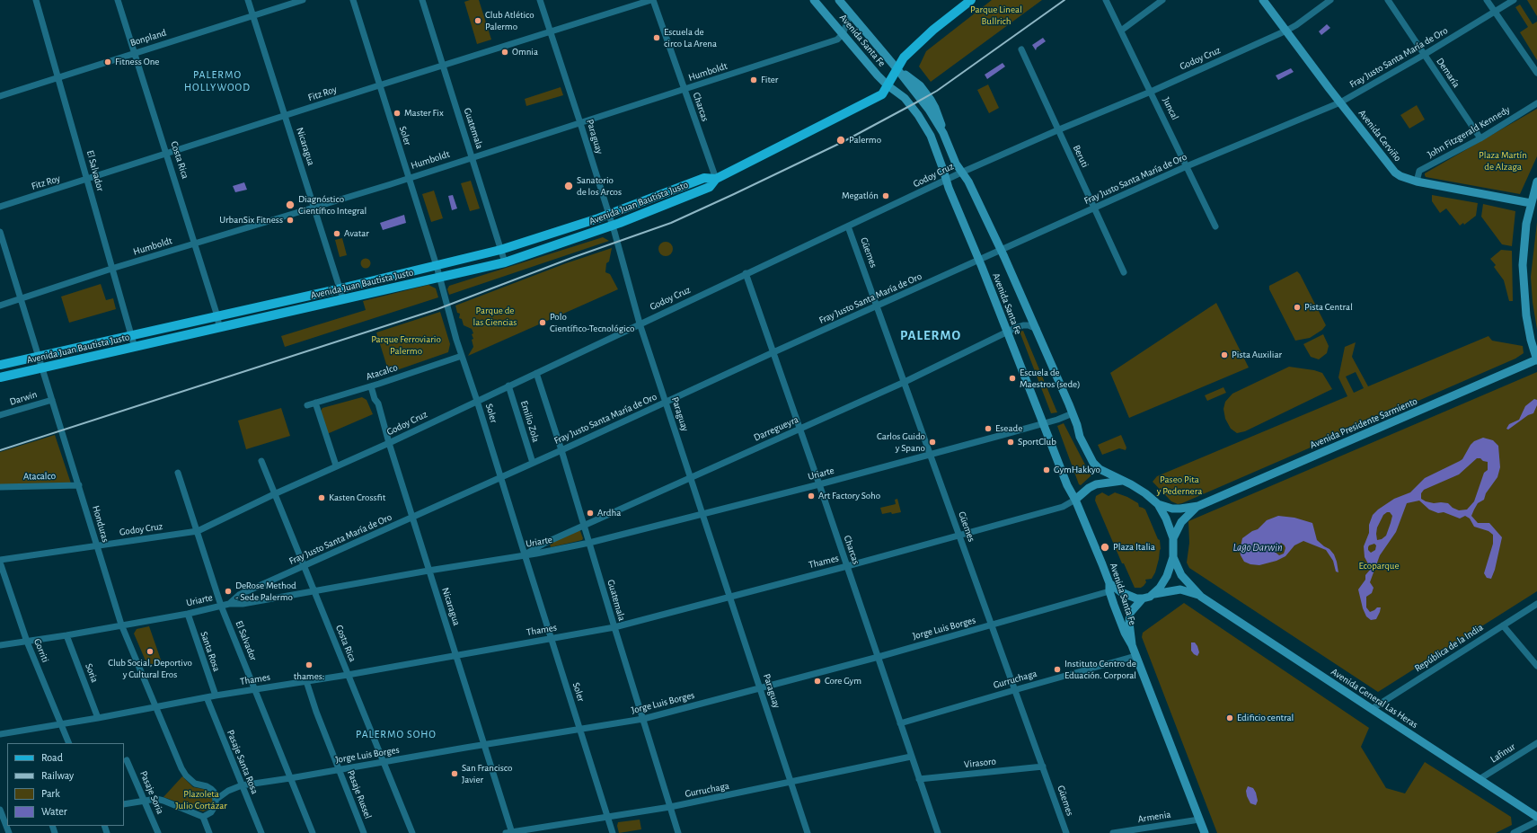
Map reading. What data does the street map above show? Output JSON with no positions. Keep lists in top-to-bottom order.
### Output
{
  "streets": {
    "main road": [
      "Avenida Santa Fe",
      "Avenida Cerviño",
      "Avenida Juan Bautista Justo",
      "Avenida Presidente Sarmiento",
      "Avenida General Las Heras"
    ],
    "street": [
      "Bonpland",
      "Fray Justo Santa María de Oro",
      "Godoy Cruz",
      "Humboldt",
      "Demaría",
      "Fitz Roy",
      "Charcas",
      "Juncal",
      "Guatemala",
      "John Fitzgerald Kennedy",
      "Soler",
      "Paraguay",
      "Nicaragua",
      "Beruti",
      "Costa Rica",
      "El Salvador",
      "Güemes",
      "Atacalco",
      "Darwin",
      "Emilio Zola",
      "Darregueyra",
      "Uriarte",
      "Honduras",
      "Thames",
      "Jorge Luis Borges",
      "República de la India",
      "Gorriti",
      "Santa Rosa",
      "Soria",
      "Gurruchaga",
      "Lafinur",
      "Pasaje Santa Rosa",
      "Virasoro",
      "Pasaje Soria",
      "Pasaje Russel",
      "Armenia"
    ]
  },
  "crossings": [
    ["Bonpland", "Nicaragua"],
    ["Bonpland", "Costa Rica"],
    ["Bonpland", "El Salvador"],
    ["Avenida Santa Fe", "Fray Justo Santa María de Oro"],
    ["Avenida Santa Fe", "Godoy Cruz"],
    ["Avenida Santa Fe", "Humboldt"],
    ["Avenida Santa Fe", "Avenida Juan Bautista Justo"],
    ["Avenida Santa Fe", "Avenida Presidente Sarmiento"],
    ["Avenida Santa Fe", "Darregueyra"],
    ["Avenida Santa Fe", "Uriarte"],
    ["Avenida Santa Fe", "Thames"],
    ["Avenida Santa Fe", "Jorge Luis Borges"],
    ["Avenida Santa Fe", "Gurruchaga"],
    ["Avenida Santa Fe", "Avenida General Las Heras"],
    ["Avenida Santa Fe", "Armenia"],
    ["Fray Justo Santa María de Oro", "Demaría"],
    ["Fray Justo Santa María de Oro", "Charcas"],
    ["Fray Justo Santa María de Oro", "Juncal"],
    ["Fray Justo Santa María de Oro", "Guatemala"],
    ["Fray Justo Santa María de Oro", "Soler"],
    ["Fray Justo Santa María de Oro", "Avenida Cerviño"],
    ["Fray Justo Santa María de Oro", "Paraguay"],
    ["Fray Justo Santa María de Oro", "Nicaragua"],
    ["Fray Justo Santa María de Oro", "Beruti"],
    ["Fray Justo Santa María de Oro", "Costa Rica"],
    ["Fray Justo Santa María de Oro", "Güemes"],
    ["Fray Justo Santa María de Oro", "Emilio Zola"],
    ["Fray Justo Santa María de Oro", "Uriarte"],
    ["Godoy Cruz", "Charcas"],
    ["Godoy Cruz", "Juncal"],
    ["Godoy Cruz", "Guatemala"],
    ["Godoy Cruz", "Soler"],
    ["Godoy Cruz", "Avenida Cerviño"],
    ["Godoy Cruz", "Paraguay"],
    ["Godoy Cruz", "Nicaragua"],
    ["Godoy Cruz", "Beruti"],
    ["Godoy Cruz", "Costa Rica"],
    ["Godoy Cruz", "El Salvador"],
    ["Godoy Cruz", "Güemes"],
    ["Godoy Cruz", "Emilio Zola"],
    ["Godoy Cruz", "Honduras"],
    ["Humboldt", "Charcas"],
    ["Humboldt", "Guatemala"],
    ["Humboldt", "Soler"],
    ["Humboldt", "Paraguay"],
    ["Humboldt", "Nicaragua"],
    ["Humboldt", "Costa Rica"],
    ["Humboldt", "El Salvador"],
    ["Humboldt", "Honduras"],
    ["Demaría", "John Fitzgerald Kennedy"],
    ["Fitz Roy", "Charcas"],
    ["Fitz Roy", "Guatemala"],
    ["Fitz Roy", "Soler"],
    ["Fitz Roy", "Paraguay"],
    ["Fitz Roy", "Nicaragua"],
    ["Fitz Roy", "Costa Rica"],
    ["Fitz Roy", "El Salvador"],
    ["Charcas", "Avenida Juan Bautista Justo"],
    ["Charcas", "Darregueyra"],
    ["Charcas", "Uriarte"],
    ["Charcas", "Thames"],
    ["Charcas", "Jorge Luis Borges"],
    ["Charcas", "Gurruchaga"],
    ["Charcas", "Virasoro"],
    ["Guatemala", "Avenida Juan Bautista Justo"],
    ["Guatemala", "Darregueyra"],
    ["Guatemala", "Uriarte"],
    ["Guatemala", "Thames"],
    ["Guatemala", "Jorge Luis Borges"],
    ["Guatemala", "Gurruchaga"],
    ["John Fitzgerald Kennedy", "Avenida Cerviño"],
    ["Soler", "Avenida Juan Bautista Justo"],
    ["Soler", "Atacalco"],
    ["Soler", "Darregueyra"],
    ["Soler", "Uriarte"],
    ["Soler", "Thames"],
    ["Soler", "Jorge Luis Borges"],
    ["Soler", "Gurruchaga"],
    ["Paraguay", "Avenida Juan Bautista Justo"],
    ["Paraguay", "Darregueyra"],
    ["Paraguay", "Uriarte"],
    ["Paraguay", "Thames"],
    ["Paraguay", "Jorge Luis Borges"],
    ["Paraguay", "Gurruchaga"],
    ["Nicaragua", "Avenida Juan Bautista Justo"],
    ["Nicaragua", "Atacalco"],
    ["Nicaragua", "Uriarte"],
    ["Nicaragua", "Thames"],
    ["Nicaragua", "Jorge Luis Borges"],
    ["Nicaragua", "Gurruchaga"],
    ["Costa Rica", "Avenida Juan Bautista Justo"],
    ["Costa Rica", "Uriarte"],
    ["Costa Rica", "Thames"],
    ["Costa Rica", "Jorge Luis Borges"],
    ["El Salvador", "Avenida Juan Bautista Justo"],
    ["El Salvador", "Uriarte"],
    ["El Salvador", "Thames"],
    ["El Salvador", "Jorge Luis Borges"],
    ["Avenida Juan Bautista Justo", "Honduras"],
    ["Güemes", "Darregueyra"],
    ["Güemes", "Uriarte"],
    ["Güemes", "Thames"],
    ["Güemes", "Jorge Luis Borges"],
    ["Güemes", "Gurruchaga"],
    ["Güemes", "Virasoro"],
    ["Atacalco", "Honduras"],
    ["Darwin", "Honduras"],
    ["Avenida Presidente Sarmiento", "Thames"],
    ["Avenida Presidente Sarmiento", "Jorge Luis Borges"],
    ["Avenida Presidente Sarmiento", "Avenida General Las Heras"],
    ["Darregueyra", "Uriarte"],
    ["Uriarte", "Honduras"],
    ["Uriarte", "Gorriti"],
    ["Uriarte", "Santa Rosa"],
    ["Uriarte", "Soria"],
    ["Honduras", "Thames"],
    ["Honduras", "Jorge Luis Borges"],
    ["Thames", "Jorge Luis Borges"],
    ["Thames", "Gorriti"],
    ["Thames", "Santa Rosa"],
    ["Thames", "Soria"],
    ["Thames", "Avenida General Las Heras"],
    ["Thames", "Pasaje Santa Rosa"],
    ["Thames", "Pasaje Russel"],
    ["Jorge Luis Borges", "Avenida General Las Heras"],
    ["Jorge Luis Borges", "Pasaje Santa Rosa"],
    ["Jorge Luis Borges", "Pasaje Russel"],
    ["República de la India", "Avenida General Las Heras"],
    ["Avenida General Las Heras", "Lafinur"]
  ],
  "districts": ["PALERMO HOLLYWOOD", "PALERMO", "PALERMO SOHO"],
  "water": ["Lago Darwin"],
  "parks": [
    "Parque Lineal Bullrich",
    "Plaza Martín de Alzaga",
    "Parque de las Ciencias",
    "Parque Ferroviario Palermo",
    "Paseo Pita y Pedernera",
    "Ecoparque",
    "Plazoleta Julio Cortázar"
  ],
  "places": [
    "Club Atlético Palermo",
    "Escuela de circo La Arena",
    "Omnia",
    "Fitness One",
    "Fiter",
    "Master Fix",
    "Palermo",
    "Sanatorio de los Arcos",
    "Megatlón",
    "Diagnóstico Científico Integral",
    "UrbanSix Fitness",
    "Avatar",
    "Pista Central",
    "Polo Científico-Tecnológico",
    "Pista Auxiliar",
    "Escuela de Maestros (sede)",
    "Eseade",
    "Carlos Guido y Spano",
    "SportClub",
    "GymHakkyo",
    "Art Factory Soho",
    "Kasten Crossfit",
    "Ardha",
    "Plaza Italia",
    "DeRose Method - Sede Palermo",
    "Club Social, Deportivo y Cultural Eros",
    "thames:",
    "Instituto Centro de Eduación. Corporal",
    "Core Gym",
    "Edificio central",
    "San Francisco Javier"
  ],
  "legend": [
    "Road",
    "Railway",
    "Park",
    "Water"
  ]
}
